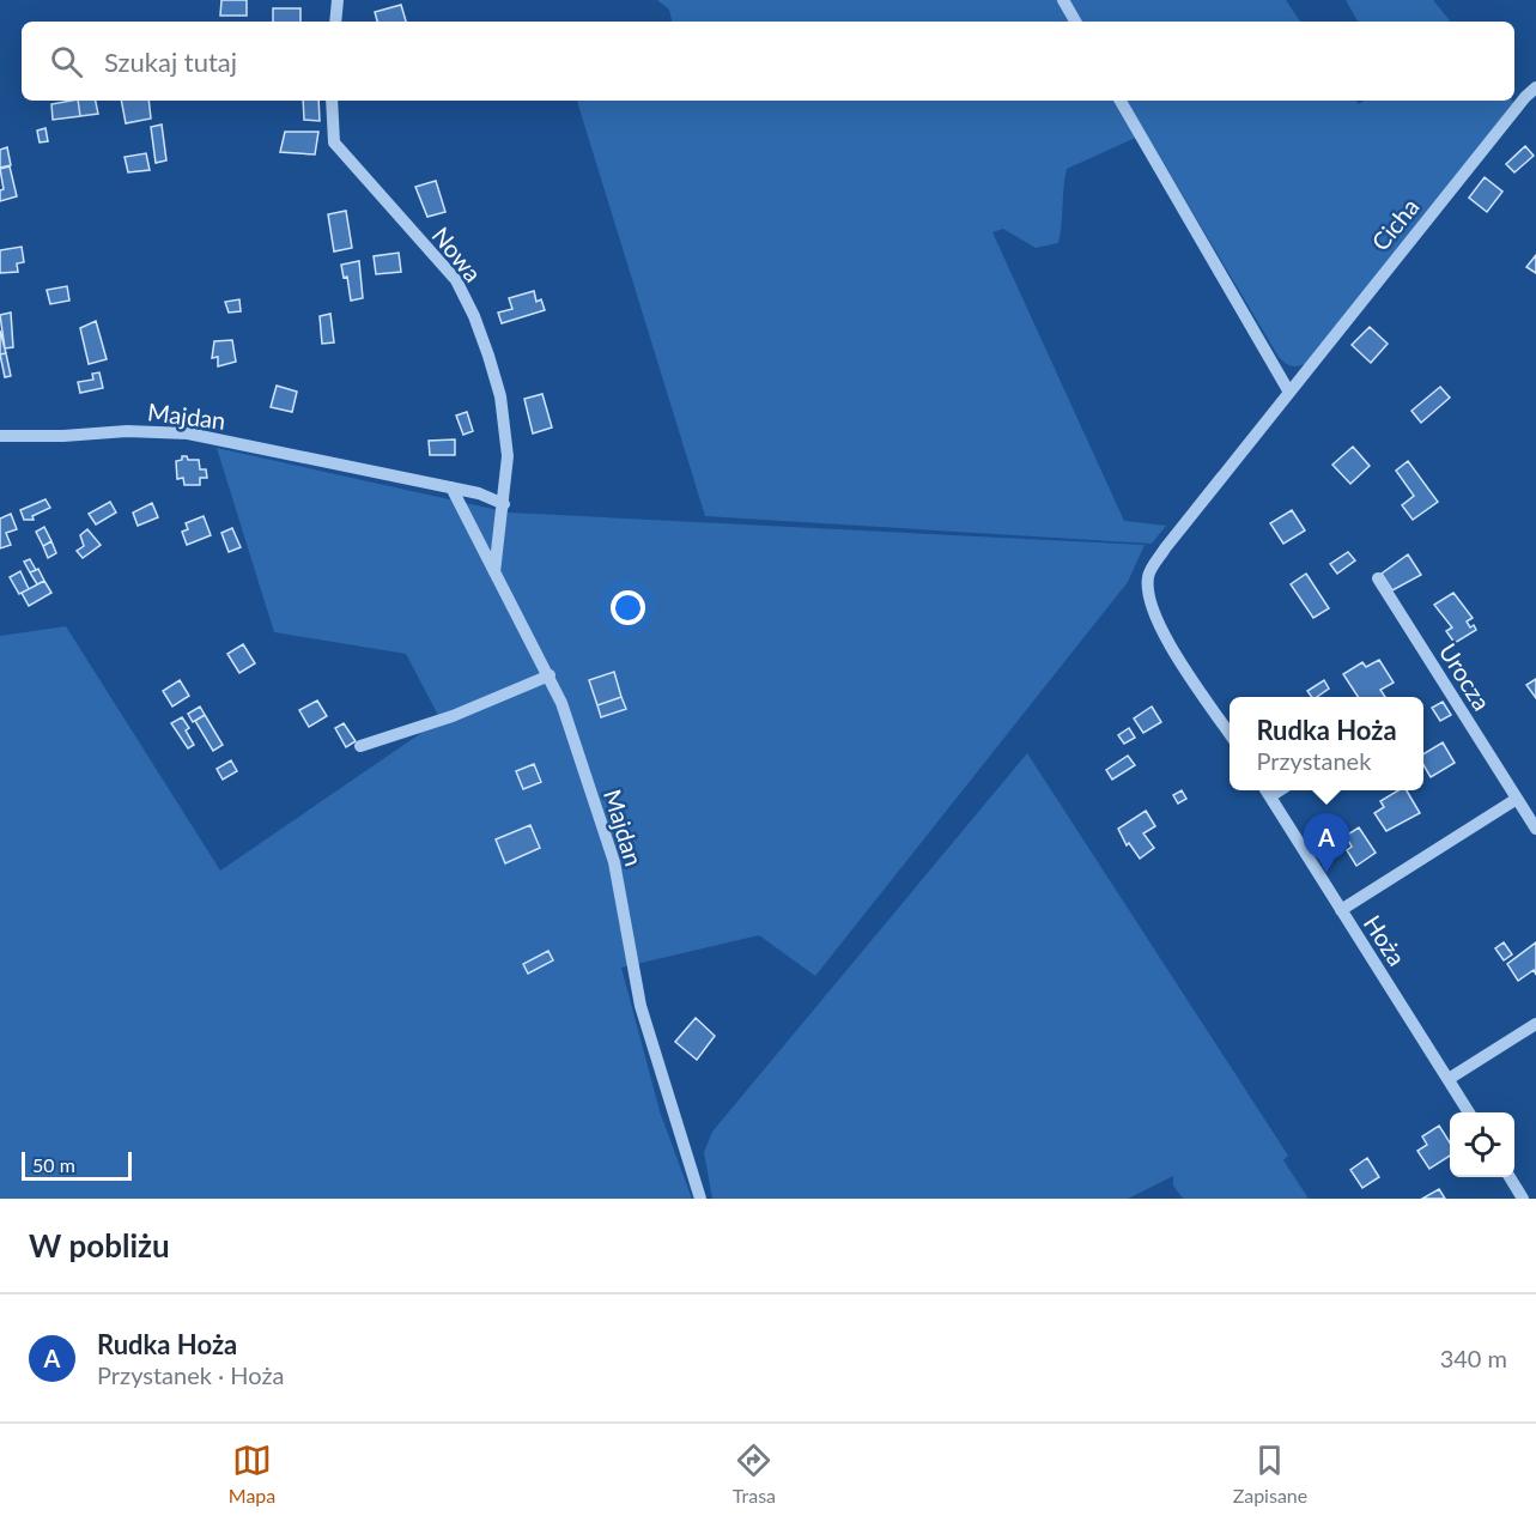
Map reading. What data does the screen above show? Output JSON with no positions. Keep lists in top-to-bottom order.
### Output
{
  "streets": {
    "street": [
      "Cicha",
      "Nowa",
      "Majdan",
      "Urocza",
      "Hoża"
    ]
  },
  "crossings": [
    ["Nowa", "Majdan"]
  ],
  "scale_bar": "50 m",
  "page": {
    "search": "Szukaj tutaj",
    "popup": ["Rudka Hoża", "Przystanek"],
    "pins": "A",
    "scale": "50 m",
    "heading": "W pobliżu",
    "list": [
      {
        "mark": "A",
        "name": "Rudka Hoża",
        "note": "Przystanek · Hoża",
        "value": "340 m"
      }
    ],
    "nav": ["Mapa", "Trasa", "Zapisane"]
  }
}
